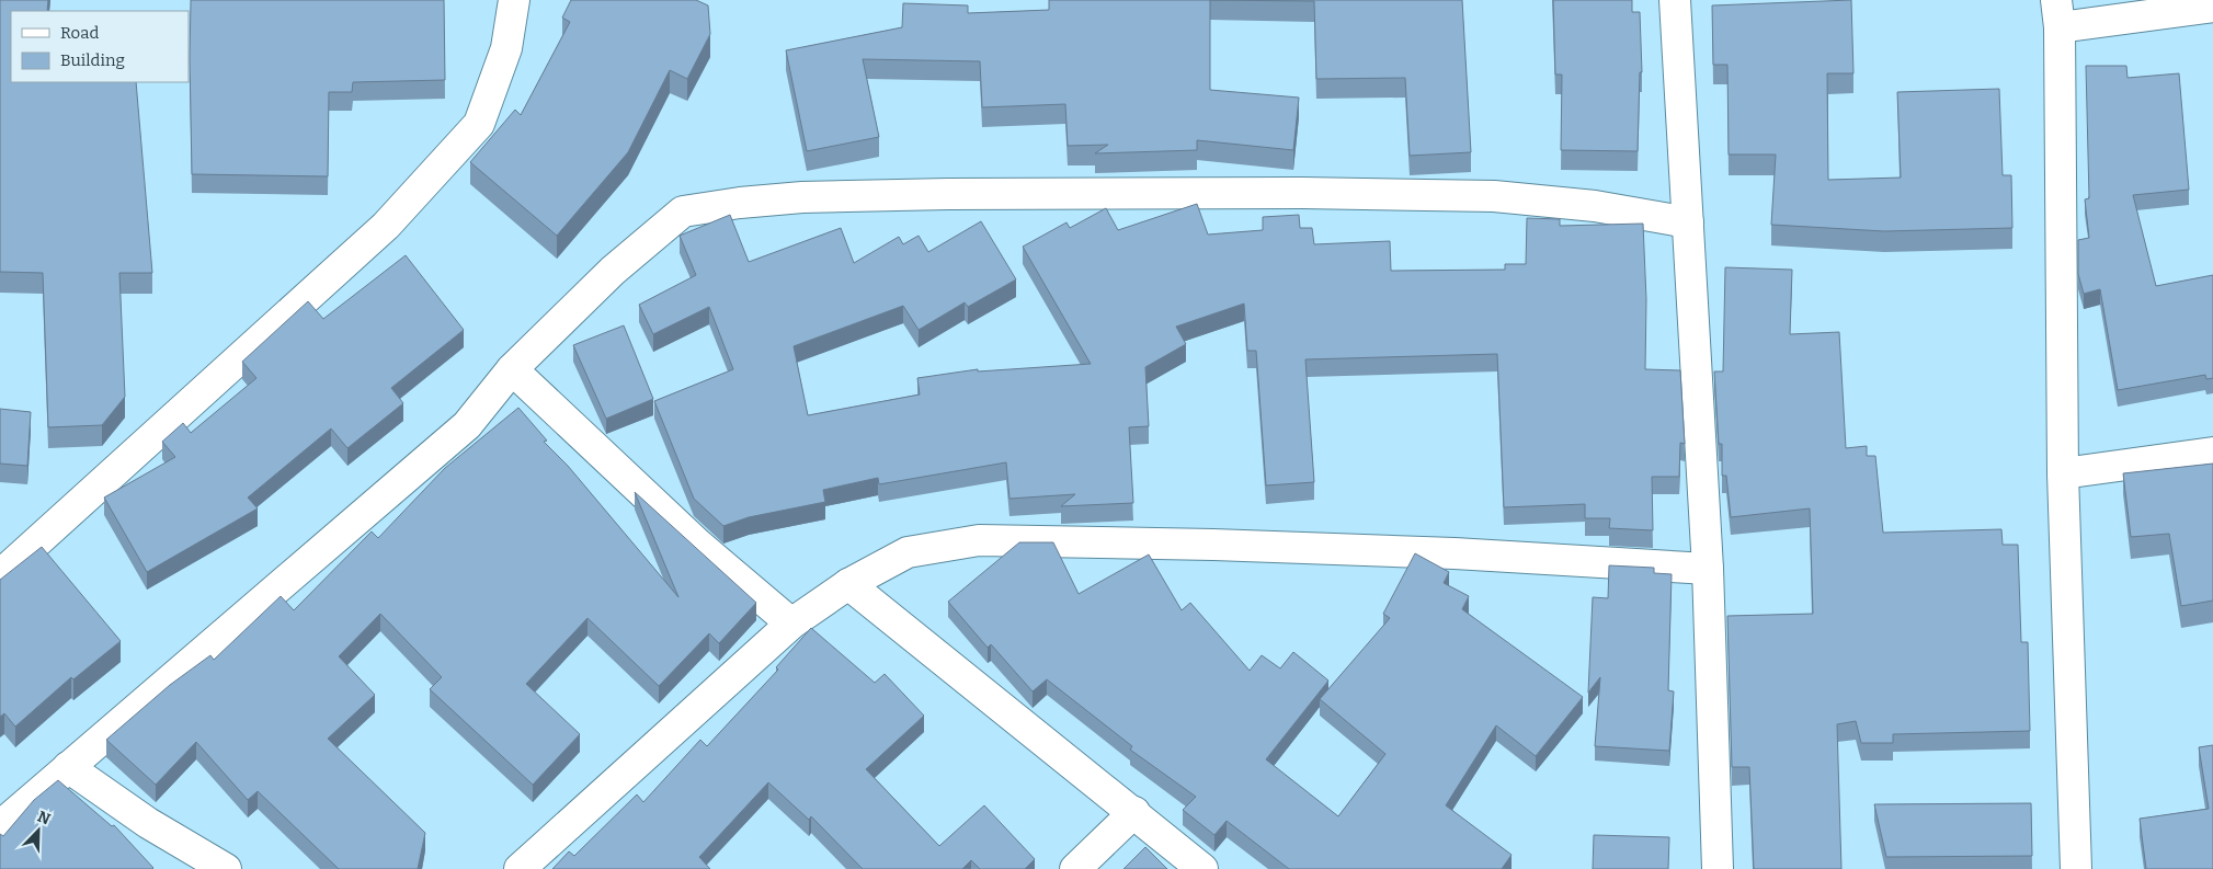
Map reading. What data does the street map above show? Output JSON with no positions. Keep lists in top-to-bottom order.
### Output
{
  "legend": ["Road", "Building"],
  "north": "top right"
}
